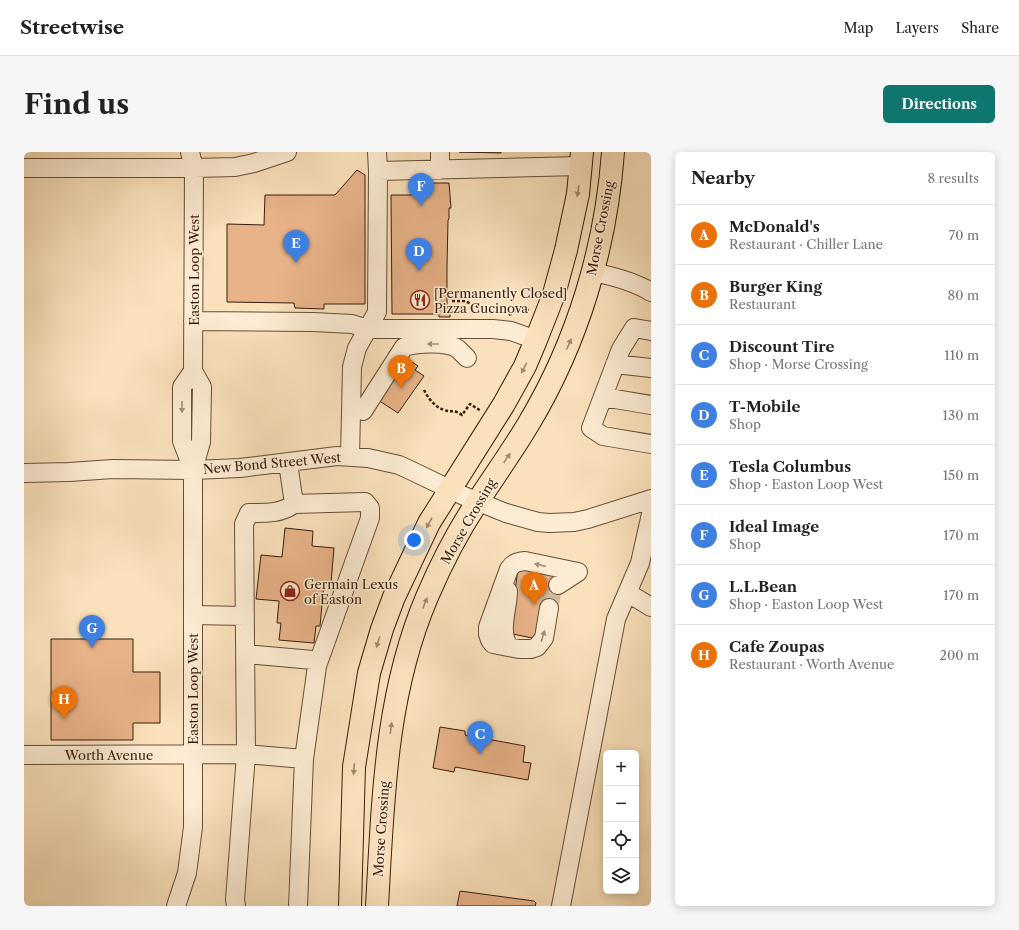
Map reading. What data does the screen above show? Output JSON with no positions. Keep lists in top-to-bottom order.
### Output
{
  "streets": {
    "main road": ["Morse Crossing"],
    "street": ["Easton Loop West", "New Bond Street West", "Worth Avenue"]
  },
  "crossings": [
    ["Morse Crossing", "New Bond Street West"],
    ["Easton Loop West", "New Bond Street West"],
    ["Easton Loop West", "Worth Avenue"]
  ],
  "places": {
    "restaurant": ["[Permanently Closed] Pizza Cucinova"],
    "shop": ["Germain Lexus of Easton"]
  },
  "page": {
    "header": "Streetwise",
    "nav": ["Map", "Layers", "Share"],
    "buttons": "Directions",
    "title": "Find us",
    "heading": ["Nearby", "8 results"],
    "pins": [
      "F",
      "E",
      "D",
      "B",
      "A",
      "G",
      "H",
      "C"
    ],
    "list": [
      {
        "mark": "A",
        "name": "McDonald's",
        "note": "Restaurant · Chiller Lane",
        "value": "70 m"
      },
      {
        "mark": "B",
        "name": "Burger King",
        "note": "Restaurant",
        "value": "80 m"
      },
      {
        "mark": "C",
        "name": "Discount Tire",
        "note": "Shop · Morse Crossing",
        "value": "110 m"
      },
      {
        "mark": "D",
        "name": "T-Mobile",
        "note": "Shop",
        "value": "130 m"
      },
      {
        "mark": "E",
        "name": "Tesla Columbus",
        "note": "Shop · Easton Loop West",
        "value": "150 m"
      },
      {
        "mark": "F",
        "name": "Ideal Image",
        "note": "Shop",
        "value": "170 m"
      },
      {
        "mark": "G",
        "name": "L.L.Bean",
        "note": "Shop · Easton Loop West",
        "value": "170 m"
      },
      {
        "mark": "H",
        "name": "Cafe Zoupas",
        "note": "Restaurant · Worth Avenue",
        "value": "200 m"
      }
    ],
    "map_buttons": ["+", "−"]
  }
}
